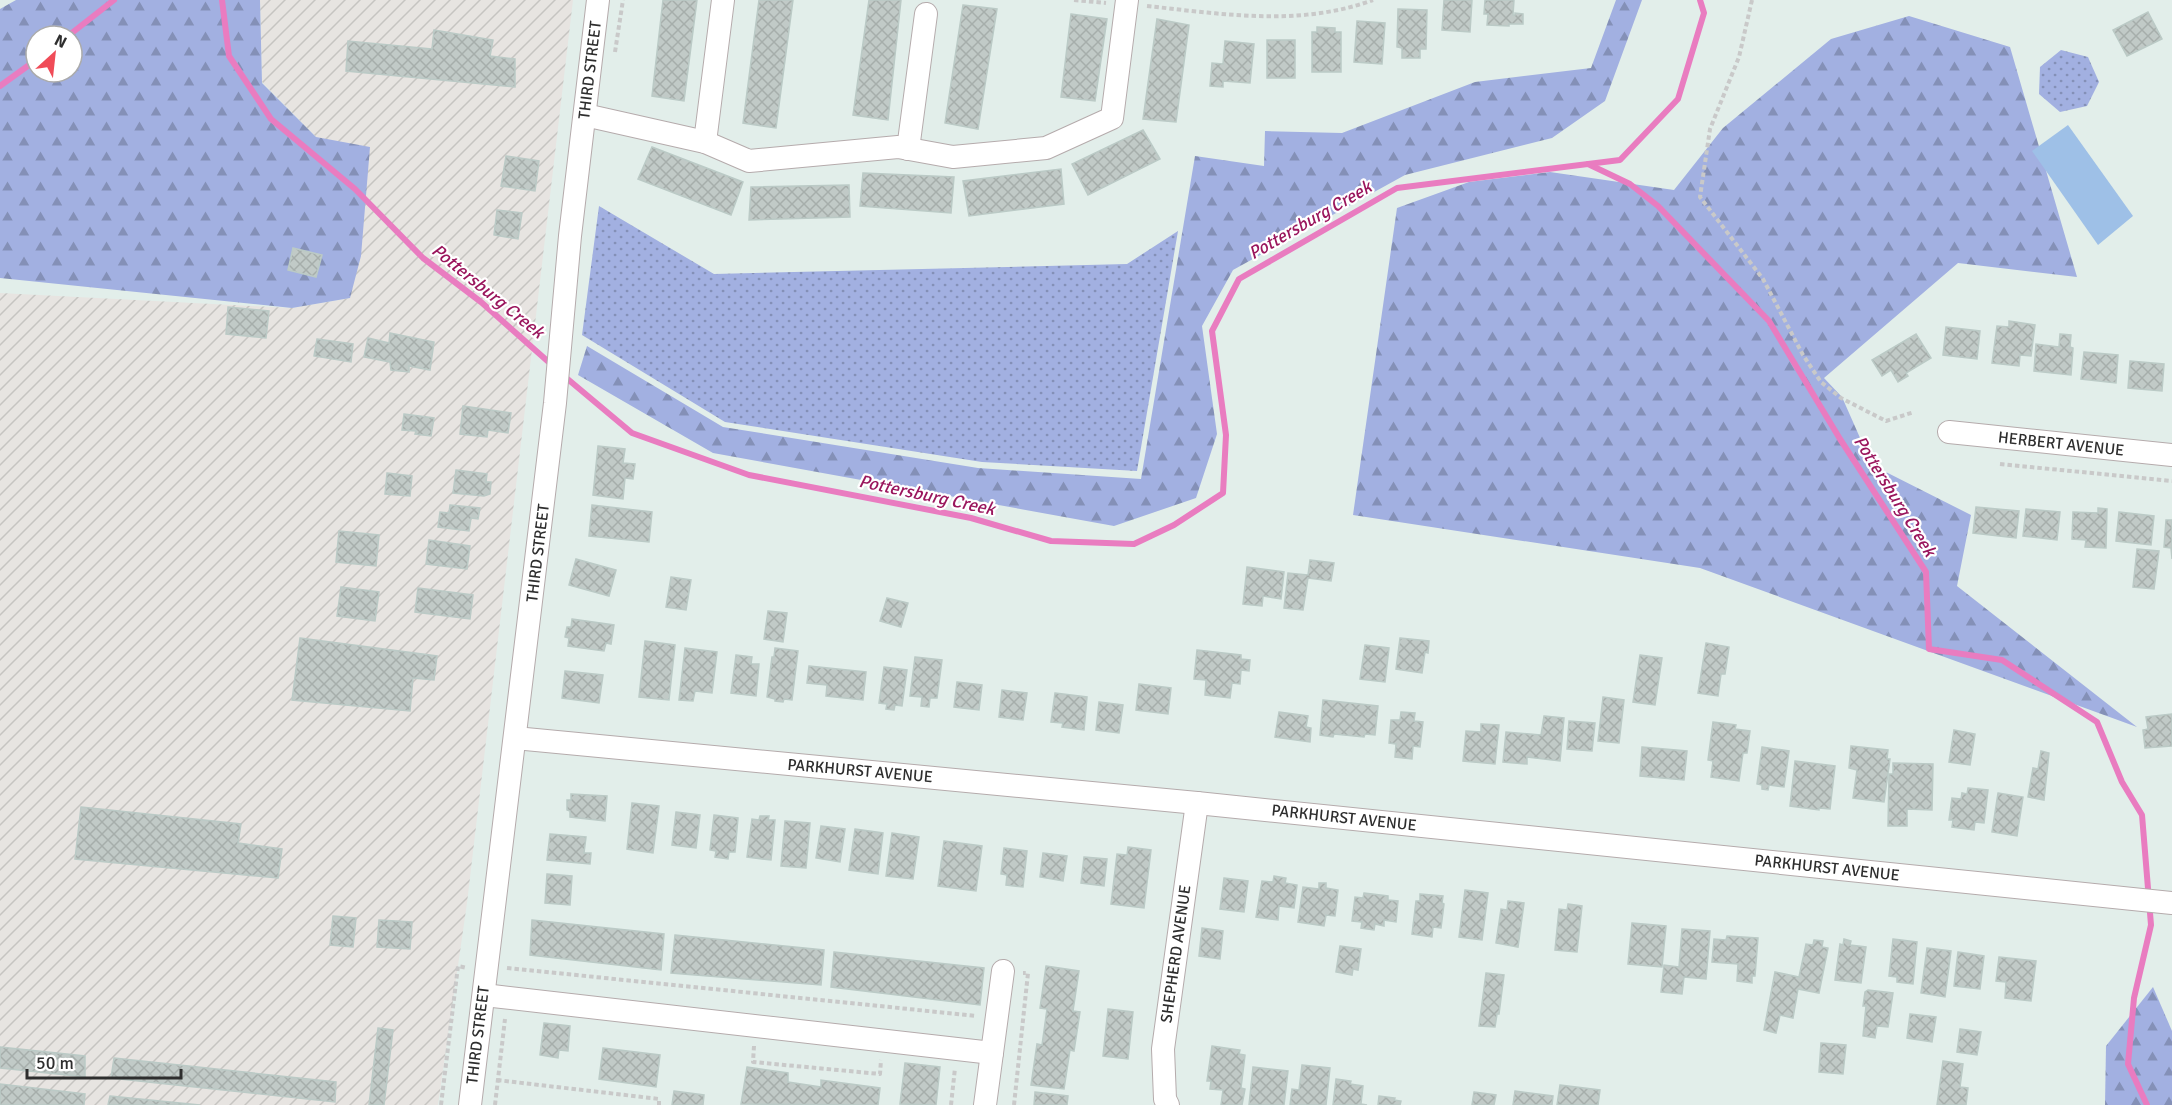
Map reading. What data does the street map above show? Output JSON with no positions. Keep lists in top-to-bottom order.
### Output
{
  "streets": {
    "street": [
      "THIRD STREET",
      "HERBERT AVENUE",
      "PARKHURST AVENUE",
      "SHEPHERD AVENUE"
    ]
  },
  "crossings": [
    ["THIRD STREET", "PARKHURST AVENUE"],
    ["PARKHURST AVENUE", "SHEPHERD AVENUE"]
  ],
  "water": ["Pottersburg Creek"],
  "scale_bar": "50 m",
  "north": "top right"
}
